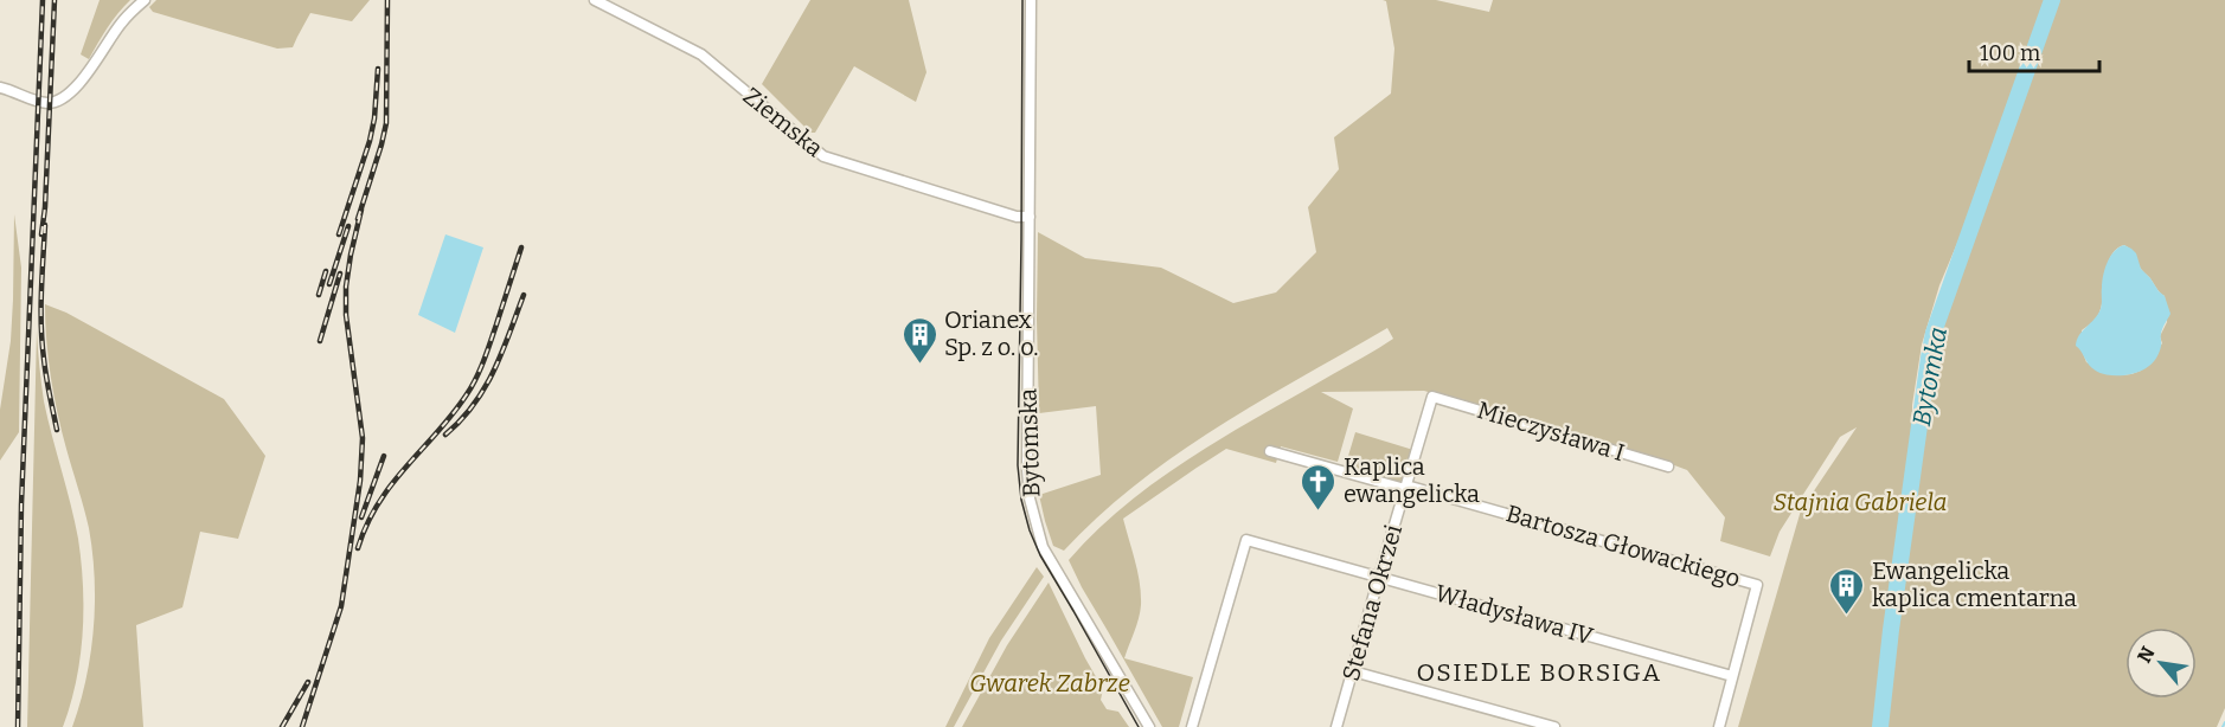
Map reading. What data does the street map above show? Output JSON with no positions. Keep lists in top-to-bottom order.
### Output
{
  "streets": {
    "street": [
      "Ziemska",
      "Mieczysława I",
      "Bytomska",
      "Bartosza Głowackiego",
      "Stefana Okrzei",
      "Władysława IV"
    ]
  },
  "crossings": [
    ["Ziemska", "Bytomska"],
    ["Mieczysława I", "Stefana Okrzei"],
    ["Bartosza Głowackiego", "Stefana Okrzei"],
    ["Bartosza Głowackiego", "Władysława IV"],
    ["Stefana Okrzei", "Władysława IV"]
  ],
  "districts": ["OSIEDLE BORSIGA"],
  "water": ["Bytomka"],
  "parks": ["Stajnia Gabriela", "Gwarek Zabrze"],
  "places": {
    "building": ["Orianex Sp. z o. o.", "Ewangelicka kaplica cmentarna"],
    "church": ["Kaplica ewangelicka"]
  },
  "scale_bar": "100 m",
  "north": "top left"
}
